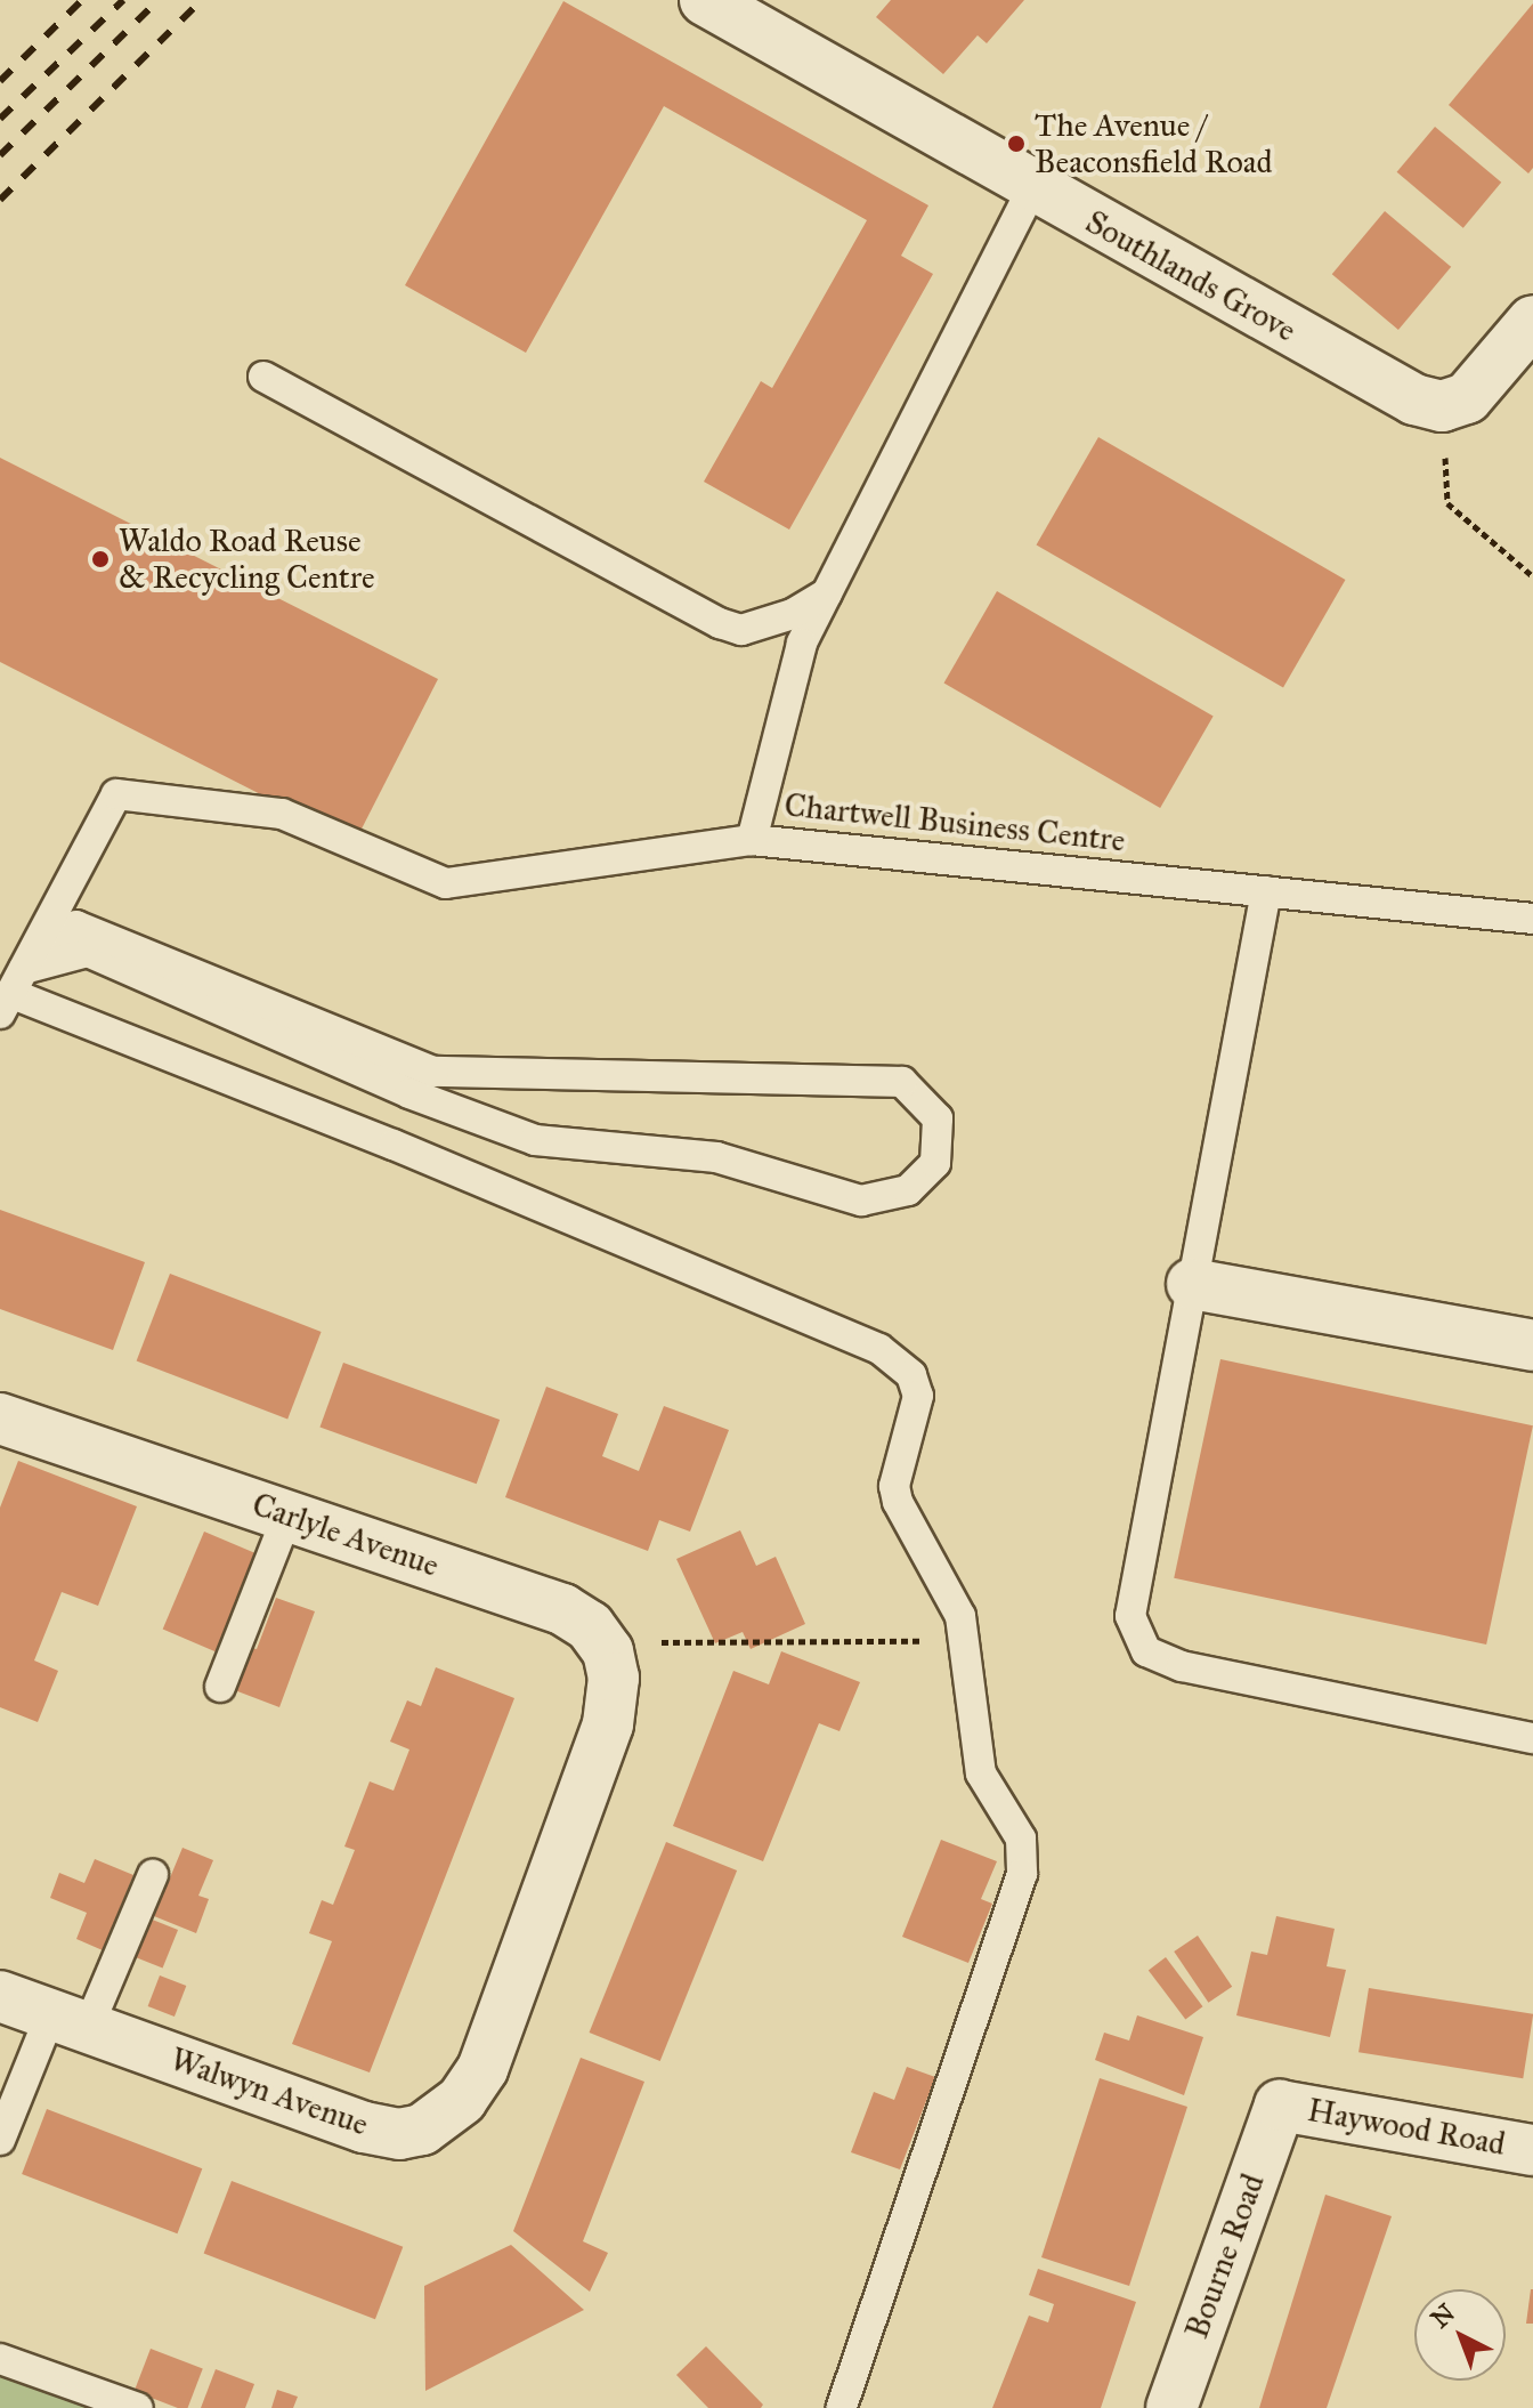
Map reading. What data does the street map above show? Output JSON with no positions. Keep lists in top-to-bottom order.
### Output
{
  "streets": {
    "street": [
      "Southlands Grove",
      "Carlyle Avenue",
      "Walwyn Avenue",
      "Haywood Road",
      "Bourne Road"
    ],
    "lane": ["Chartwell Business Centre"]
  },
  "crossings": [
    ["Southlands Grove", "Chartwell Business Centre"],
    ["Carlyle Avenue", "Walwyn Avenue"],
    ["Haywood Road", "Bourne Road"]
  ],
  "places": ["The Avenue / Beaconsfield Road", "Waldo Road Reuse & Recycling Centre"],
  "north": "top left"
}
